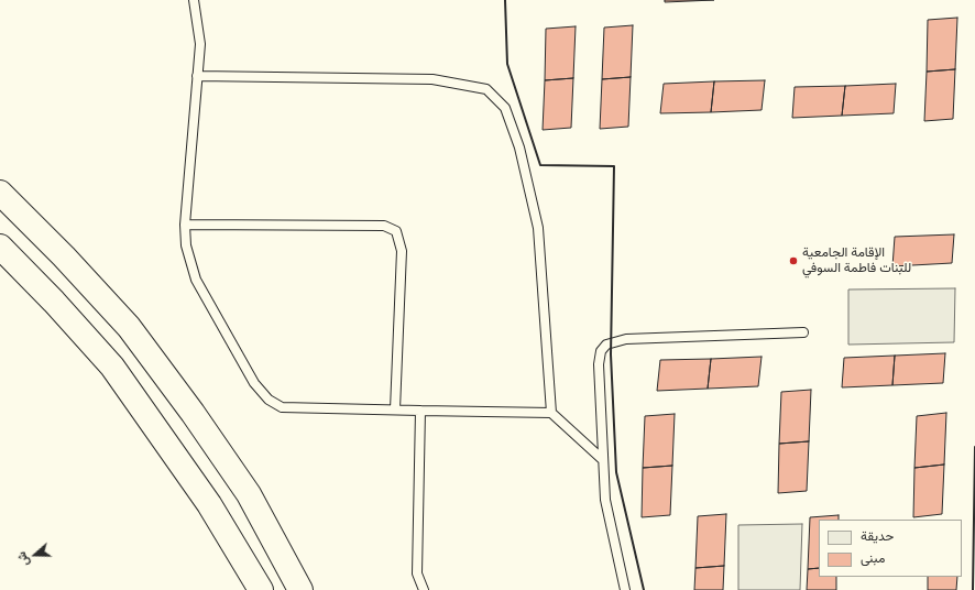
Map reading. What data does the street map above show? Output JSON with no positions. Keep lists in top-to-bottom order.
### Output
{
  "places": ["الإقامة الجامعية للبنات فاطمة السوفي"],
  "legend": ["حديقة", "مبنى"],
  "north": "left"
}
